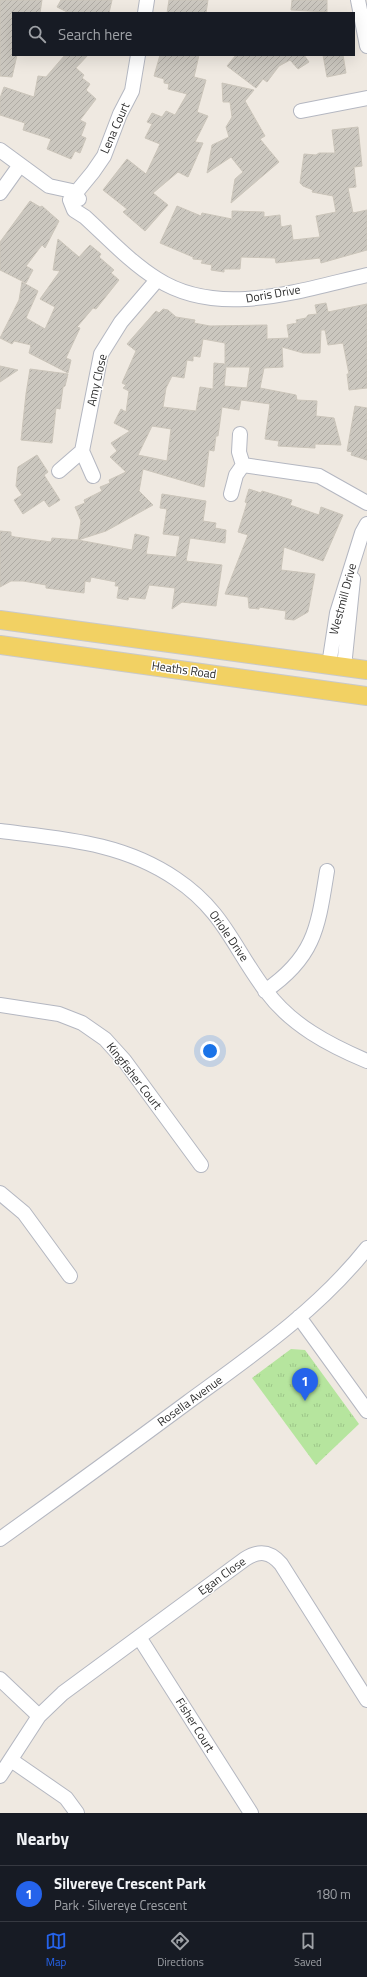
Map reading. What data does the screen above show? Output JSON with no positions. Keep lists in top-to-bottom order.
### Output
{
  "streets": {
    "main road": ["Heaths Road"],
    "street": [
      "Lena Court",
      "Doris Drive",
      "Amy Close",
      "Westmill Drive",
      "Oriole Drive",
      "Kingfisher Court",
      "Rosella Avenue",
      "Egan Close",
      "Fisher Court"
    ]
  },
  "crossings": [
    ["Lena Court", "Doris Drive"],
    ["Doris Drive", "Amy Close"],
    ["Westmill Drive", "Heaths Road"],
    ["Egan Close", "Fisher Court"]
  ],
  "page": {
    "search": "Search here",
    "pins": "1",
    "heading": "Nearby",
    "list": [
      {
        "mark": "1",
        "name": "Silvereye Crescent Park",
        "note": "Park · Silvereye Crescent",
        "value": "180 m"
      }
    ],
    "nav": ["Map", "Directions", "Saved"]
  }
}
